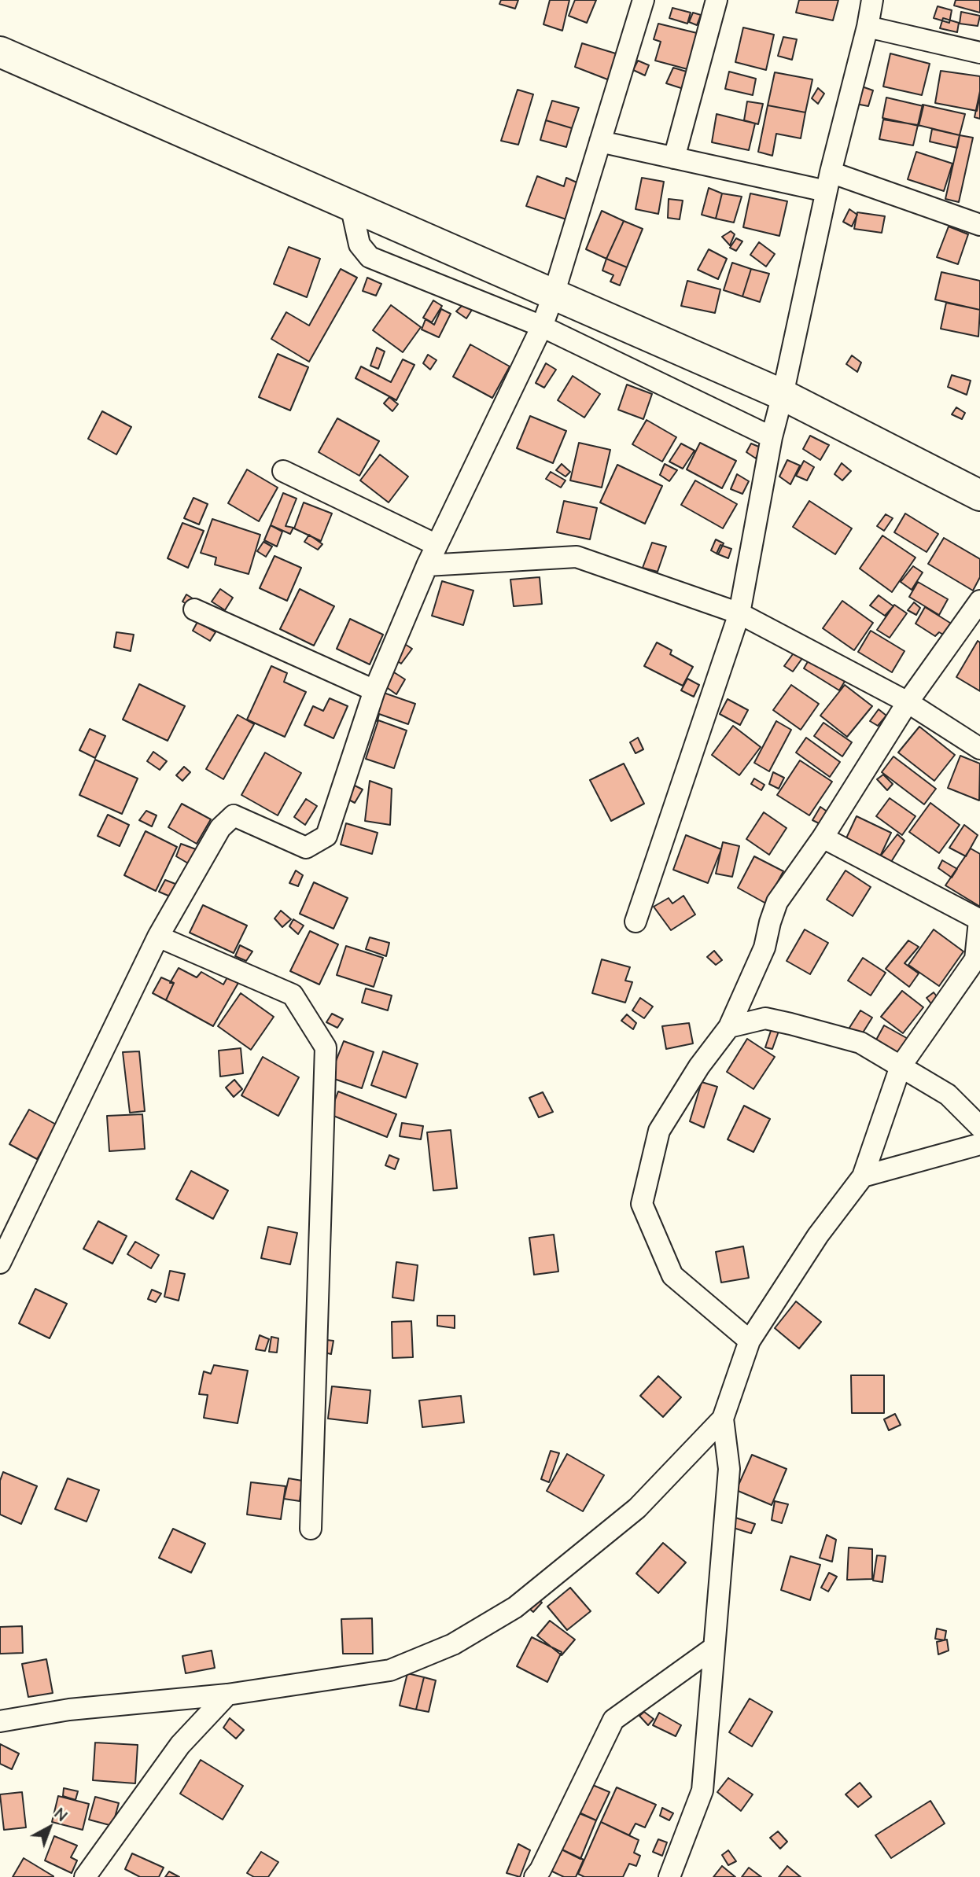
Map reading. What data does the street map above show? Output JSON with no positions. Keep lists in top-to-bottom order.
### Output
{
  "north": "top right"
}
